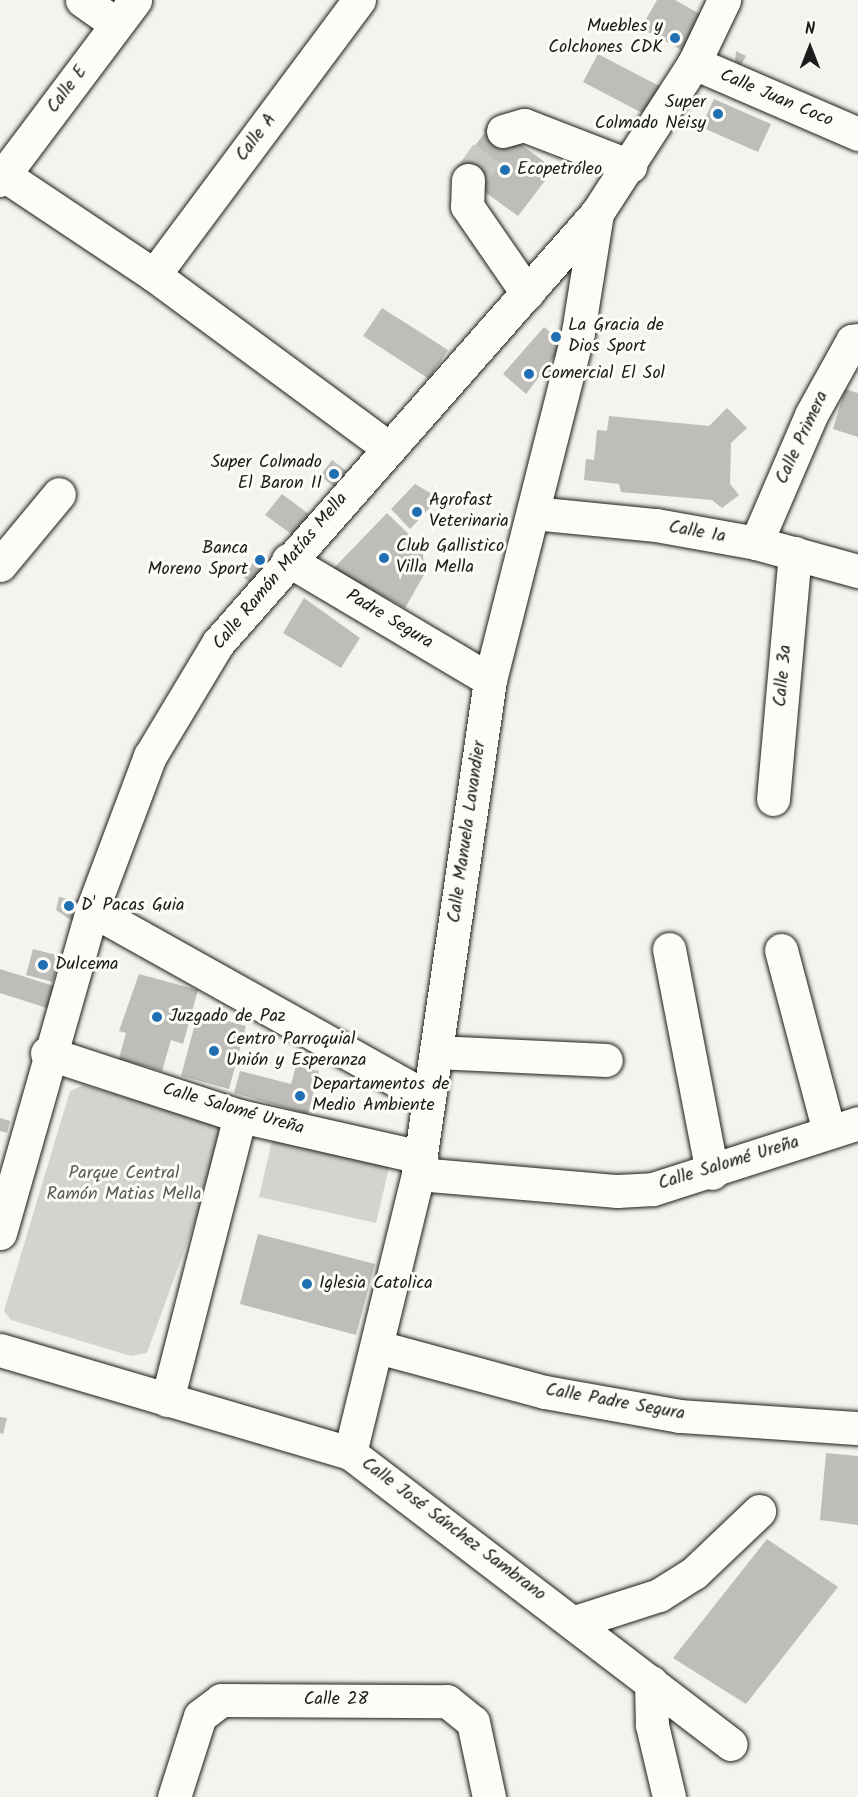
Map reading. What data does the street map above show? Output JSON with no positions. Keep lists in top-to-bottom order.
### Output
{
  "streets": {
    "street": [
      "Calle E",
      "Calle Juan Coco",
      "Calle A",
      "Calle Primera",
      "Calle 1a",
      "Calle Ramón Matías Mella",
      "Padre Segura",
      "Calle 3a",
      "Calle Manuela Lavandier",
      "Calle Salomé Ureña",
      "Calle Padre Segura",
      "Calle José Sánchez Sambrano",
      "Calle 28"
    ]
  },
  "crossings": [
    ["Calle Juan Coco", "Calle Ramón Matías Mella"],
    ["Calle Primera", "Calle 1a"],
    ["Calle 1a", "Calle 3a"],
    ["Calle 1a", "Calle Manuela Lavandier"],
    ["Calle Ramón Matías Mella", "Padre Segura"],
    ["Calle Ramón Matías Mella", "Calle Manuela Lavandier"],
    ["Calle Ramón Matías Mella", "Calle Salomé Ureña"],
    ["Padre Segura", "Calle Manuela Lavandier"],
    ["Calle Manuela Lavandier", "Calle Salomé Ureña"],
    ["Calle Manuela Lavandier", "Calle Padre Segura"],
    ["Calle Manuela Lavandier", "Calle José Sánchez Sambrano"]
  ],
  "parks": ["Parque Central Ramón Matias Mella"],
  "places": [
    "Muebles y Colchones CDK",
    "Super Colmado Neisy",
    "Ecopetróleo",
    "La Gracia de Dios Sport",
    "Comercial El Sol",
    "Super Colmado El Baron II",
    "Agrofast Veterinaria",
    "Club Gallistico Villa Mella",
    "Banca Moreno Sport",
    "D' Pacas Guia",
    "Dulcema",
    "Juzgado de Paz",
    "Centro Parroquial Unión y Esperanza",
    "Departamentos de Medio Ambiente",
    "Iglesia Catolica"
  ],
  "north": "top"
}
